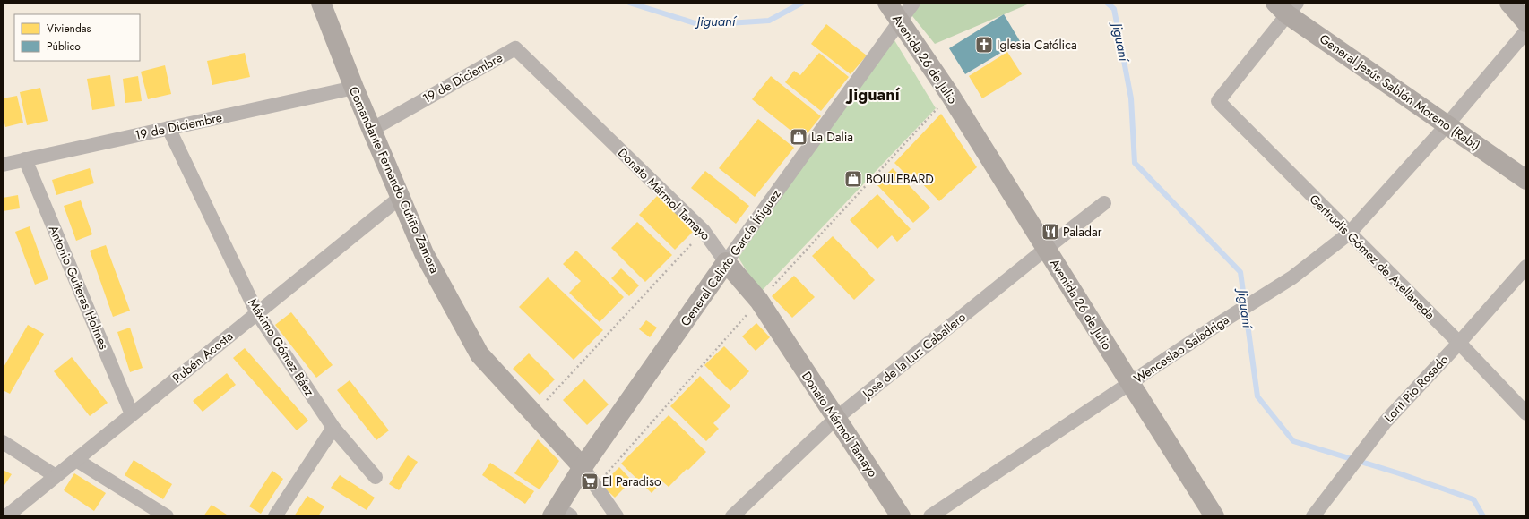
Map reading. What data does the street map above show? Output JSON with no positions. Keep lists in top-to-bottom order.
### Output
{
  "streets": {
    "main road": [
      "Avenida 26 de Julio",
      "General Jesús Sablón Moreno (Rabí)",
      "Comandante Fernando Cutiño Zamora",
      "Donato Mármol Tamayo",
      "General Calixto García Íñiguez"
    ],
    "street": [
      "19 de Diciembre",
      "Gertrudis Gómez de Avellaneda",
      "Antonio Guiteras Holmes",
      "Máximo Gómez Báez",
      "Wenceslao Saladriga",
      "José de la Luz Caballero",
      "Rubén Acosta",
      "Lorit Pio Rosado"
    ]
  },
  "crossings": [
    ["Avenida 26 de Julio", "General Calixto García Íñiguez"],
    ["Avenida 26 de Julio", "Wenceslao Saladriga"],
    ["Avenida 26 de Julio", "José de la Luz Caballero"],
    ["19 de Diciembre", "Comandante Fernando Cutiño Zamora"],
    ["19 de Diciembre", "Donato Mármol Tamayo"],
    ["19 de Diciembre", "Antonio Guiteras Holmes"],
    ["19 de Diciembre", "Máximo Gómez Báez"],
    ["General Jesús Sablón Moreno (Rabí)", "Gertrudis Gómez de Avellaneda"],
    ["General Jesús Sablón Moreno (Rabí)", "Wenceslao Saladriga"],
    ["Comandante Fernando Cutiño Zamora", "General Calixto García Íñiguez"],
    ["Comandante Fernando Cutiño Zamora", "Rubén Acosta"],
    ["Donato Mármol Tamayo", "General Calixto García Íñiguez"],
    ["Donato Mármol Tamayo", "José de la Luz Caballero"],
    ["Gertrudis Gómez de Avellaneda", "Wenceslao Saladriga"],
    ["Gertrudis Gómez de Avellaneda", "Lorit Pio Rosado"],
    ["Antonio Guiteras Holmes", "Rubén Acosta"],
    ["Máximo Gómez Báez", "Rubén Acosta"]
  ],
  "districts": ["Jiguaní"],
  "water": ["Jiguaní"],
  "places": {
    "church": ["Iglesia Católica"],
    "shop": ["La Dalia", "BOULEBARD"],
    "restaurant": ["Paladar"],
    "supermarket": ["El Paradiso"]
  },
  "legend": ["Viviendas", "Público"]
}
